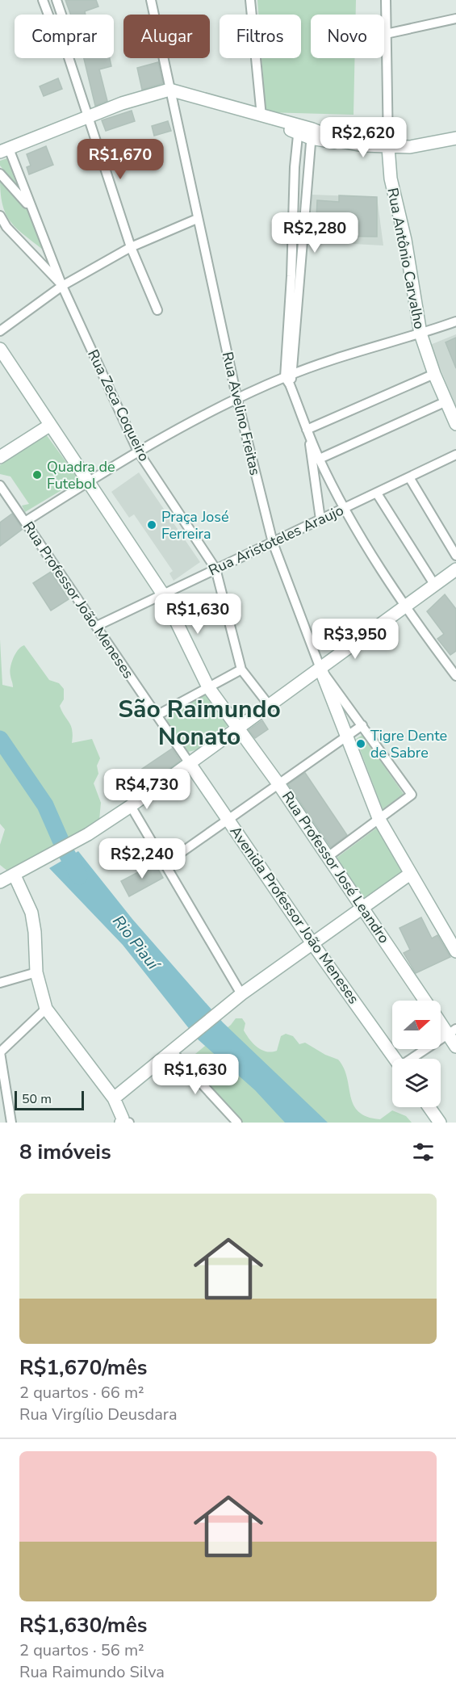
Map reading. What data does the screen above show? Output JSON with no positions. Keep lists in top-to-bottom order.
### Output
{
  "streets": {
    "main road": ["Rua Antônio Carvalho", "Rua Professor José Leandro", "Avenida Professor João Meneses"],
    "street": [
      "Rua Zeca Coqueiro",
      "Rua Avelino Freitas",
      "Rua Aristoteles Araujo",
      "Rua Professor João Meneses"
    ]
  },
  "crossings": [
    ["Rua Zeca Coqueiro", "Rua Aristoteles Araujo"],
    ["Rua Avelino Freitas", "Rua Aristoteles Araujo"],
    ["Rua Aristoteles Araujo", "Rua Professor João Meneses"],
    ["Rua Aristoteles Araujo", "Rua Professor José Leandro"],
    ["Rua Professor João Meneses", "Avenida Professor João Meneses"]
  ],
  "districts": ["São Raimundo Nonato"],
  "water": ["Rio Piauí"],
  "places": ["Quadra de Futebol", "Praça José Ferreira", "Tigre Dente de Sabre"],
  "scale_bar": "50 m",
  "north": "right",
  "page": {
    "chip": [
      "Comprar",
      "Alugar",
      "Filtros",
      "Novo"
    ],
    "price": [
      "R$2,620",
      "R$1,670",
      "R$2,280",
      "R$1,630",
      "R$3,950",
      "R$4,730",
      "R$2,240",
      "R$1,630"
    ],
    "scale": "50 m",
    "heading": "8 imóveis",
    "list": [
      {
        "name": "R$1,670/mês",
        "note": "2 quartos · 66 m² · Rua Virgílio Deusdara"
      },
      {
        "name": "R$1,630/mês",
        "note": "2 quartos · 56 m² · Rua Raimundo Silva"
      }
    ]
  }
}
